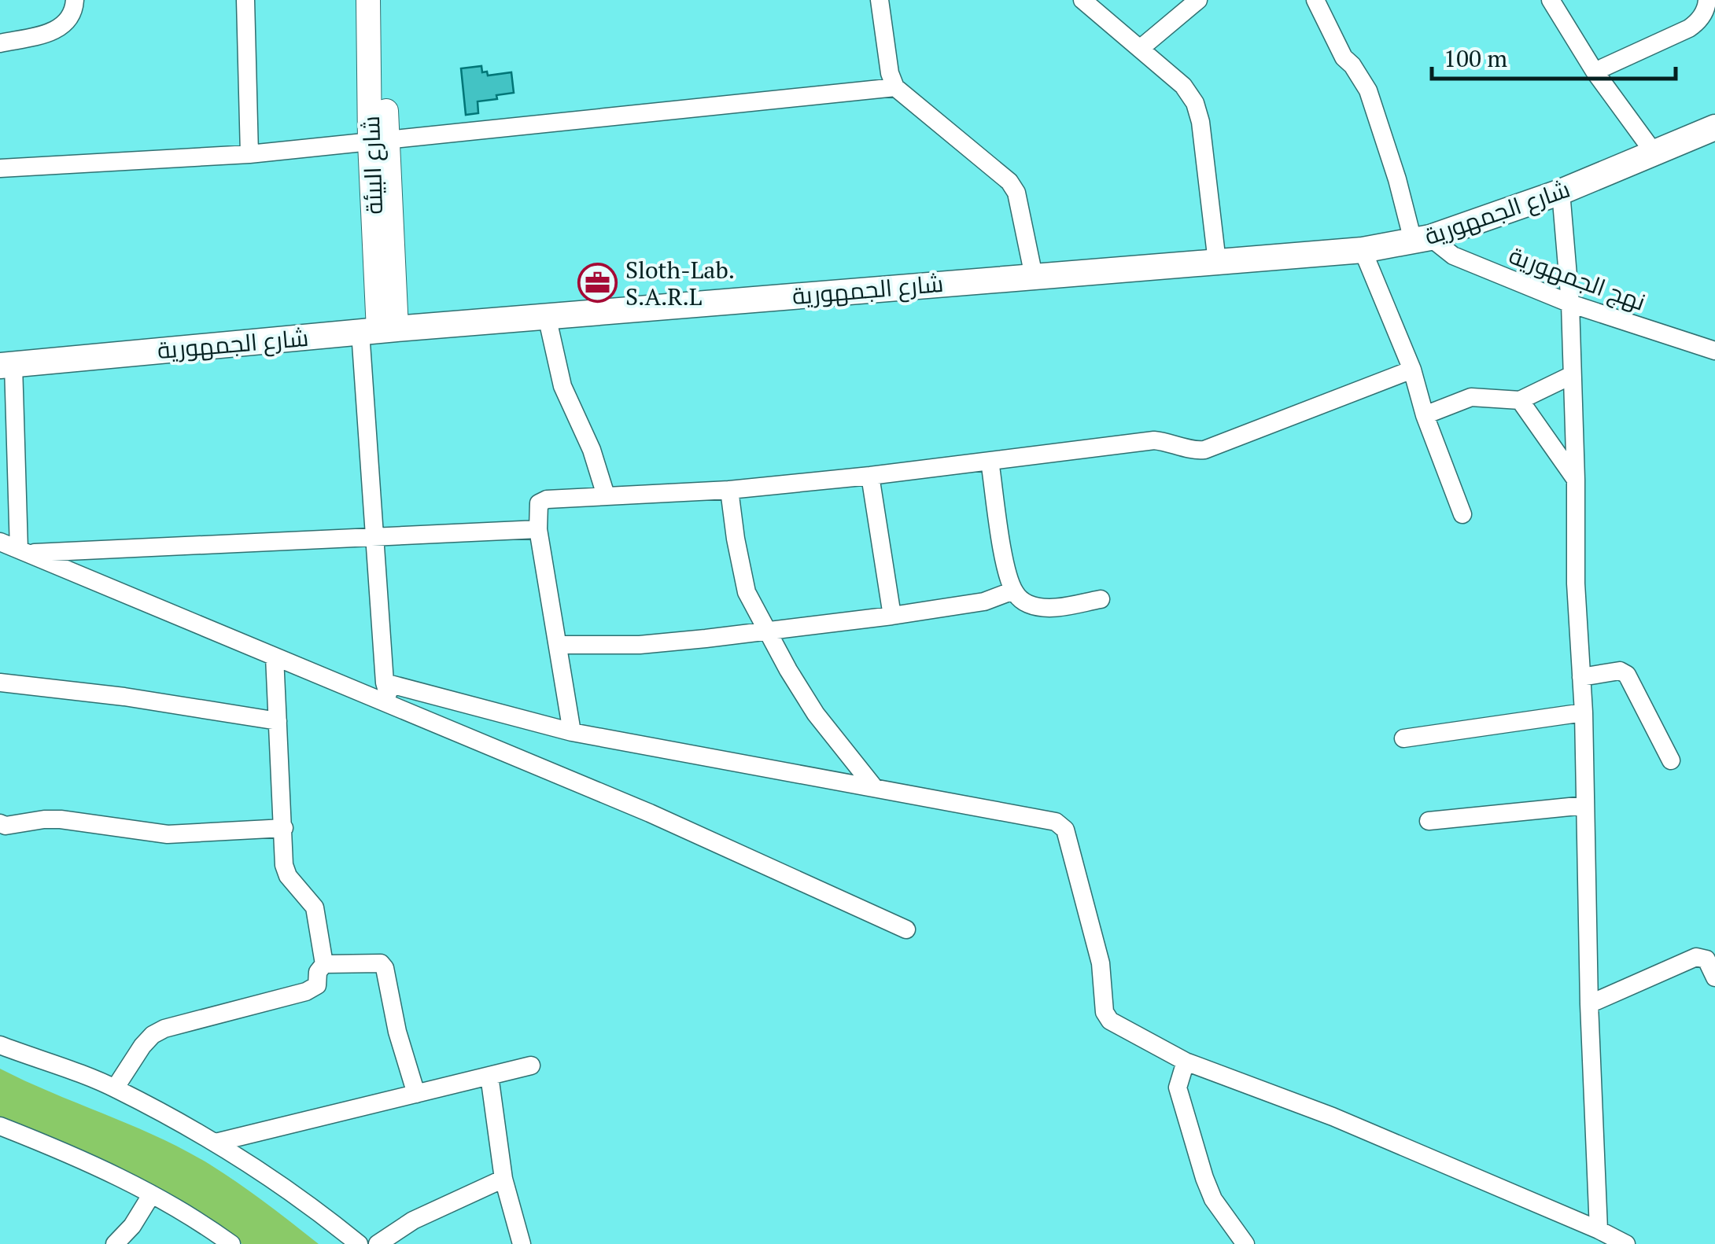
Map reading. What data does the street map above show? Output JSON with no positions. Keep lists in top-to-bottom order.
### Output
{
  "streets": {
    "main road": ["شارع الجمهورية"],
    "street": ["شارع البيئة", "نهج الجمهورية"]
  },
  "crossings": [
    ["شارع البيئة", "شارع الجمهورية"],
    ["شارع الجمهورية", "نهج الجمهورية"]
  ],
  "places": {
    "office": ["Sloth-Lab. S.A.R.L"]
  },
  "scale_bar": "100 m"
}
